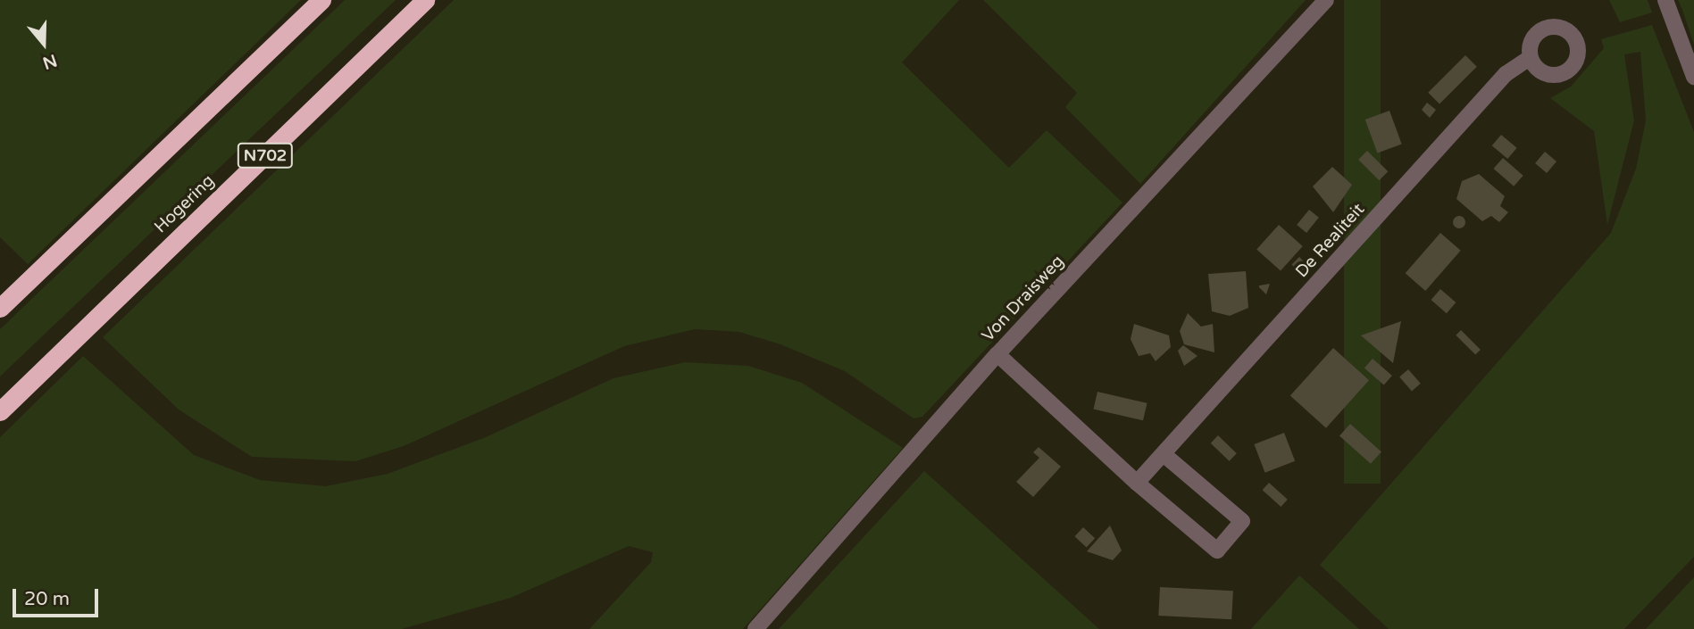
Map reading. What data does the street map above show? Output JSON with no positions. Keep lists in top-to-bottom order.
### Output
{
  "streets": {
    "highway": ["N702", "Hogering"],
    "street": ["De Realiteit", "Von Draisweg"]
  },
  "scale_bar": "20 m",
  "north": "bottom"
}
